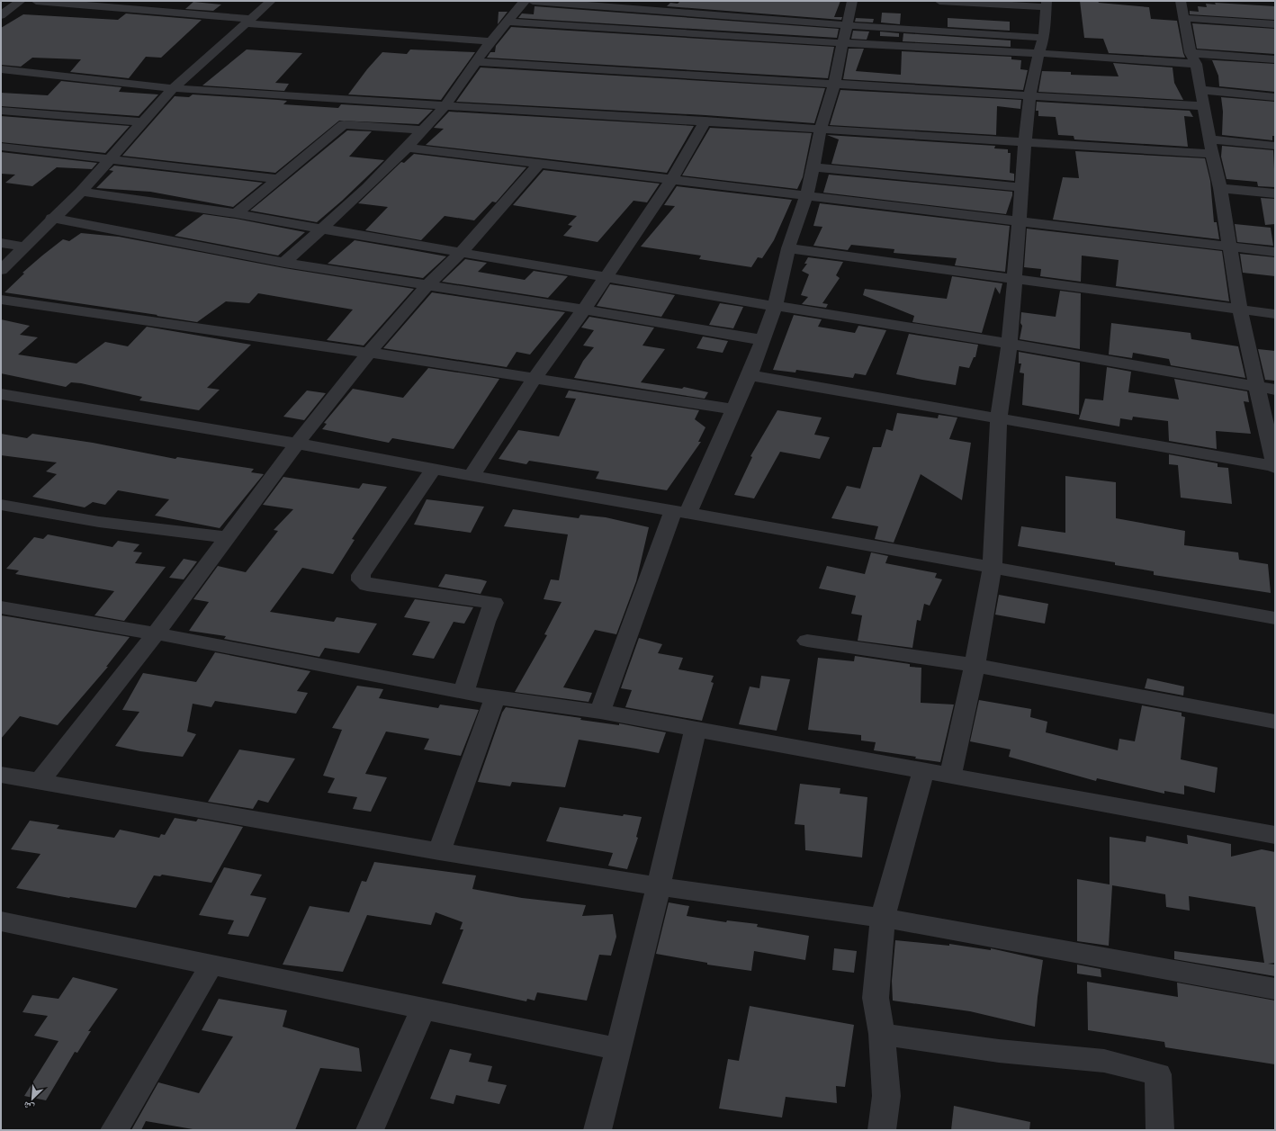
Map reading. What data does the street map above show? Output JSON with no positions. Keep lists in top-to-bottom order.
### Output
{
  "north": "bottom left"
}
